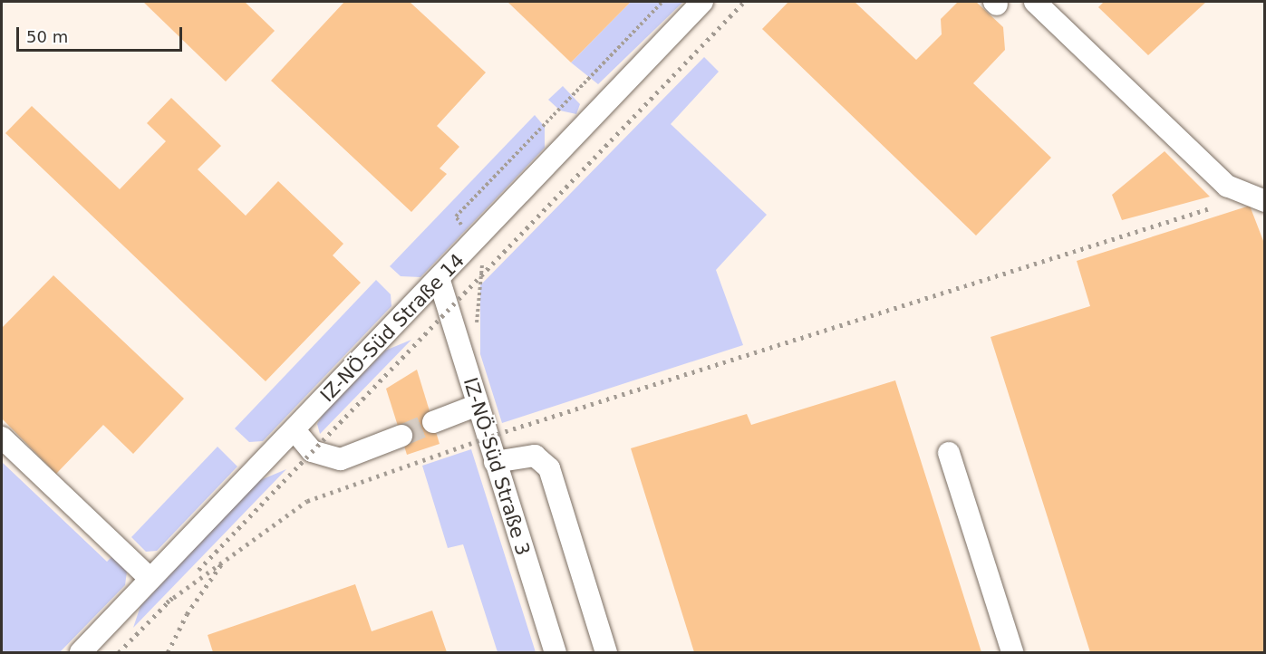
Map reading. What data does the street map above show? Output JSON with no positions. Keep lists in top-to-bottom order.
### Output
{
  "streets": {
    "street": ["IZ-NÖ-Süd Straße 14", "IZ-NÖ-Süd Straße 3"]
  },
  "crossings": [
    ["IZ-NÖ-Süd Straße 14", "IZ-NÖ-Süd Straße 3"]
  ],
  "scale_bar": "50 m"
}
